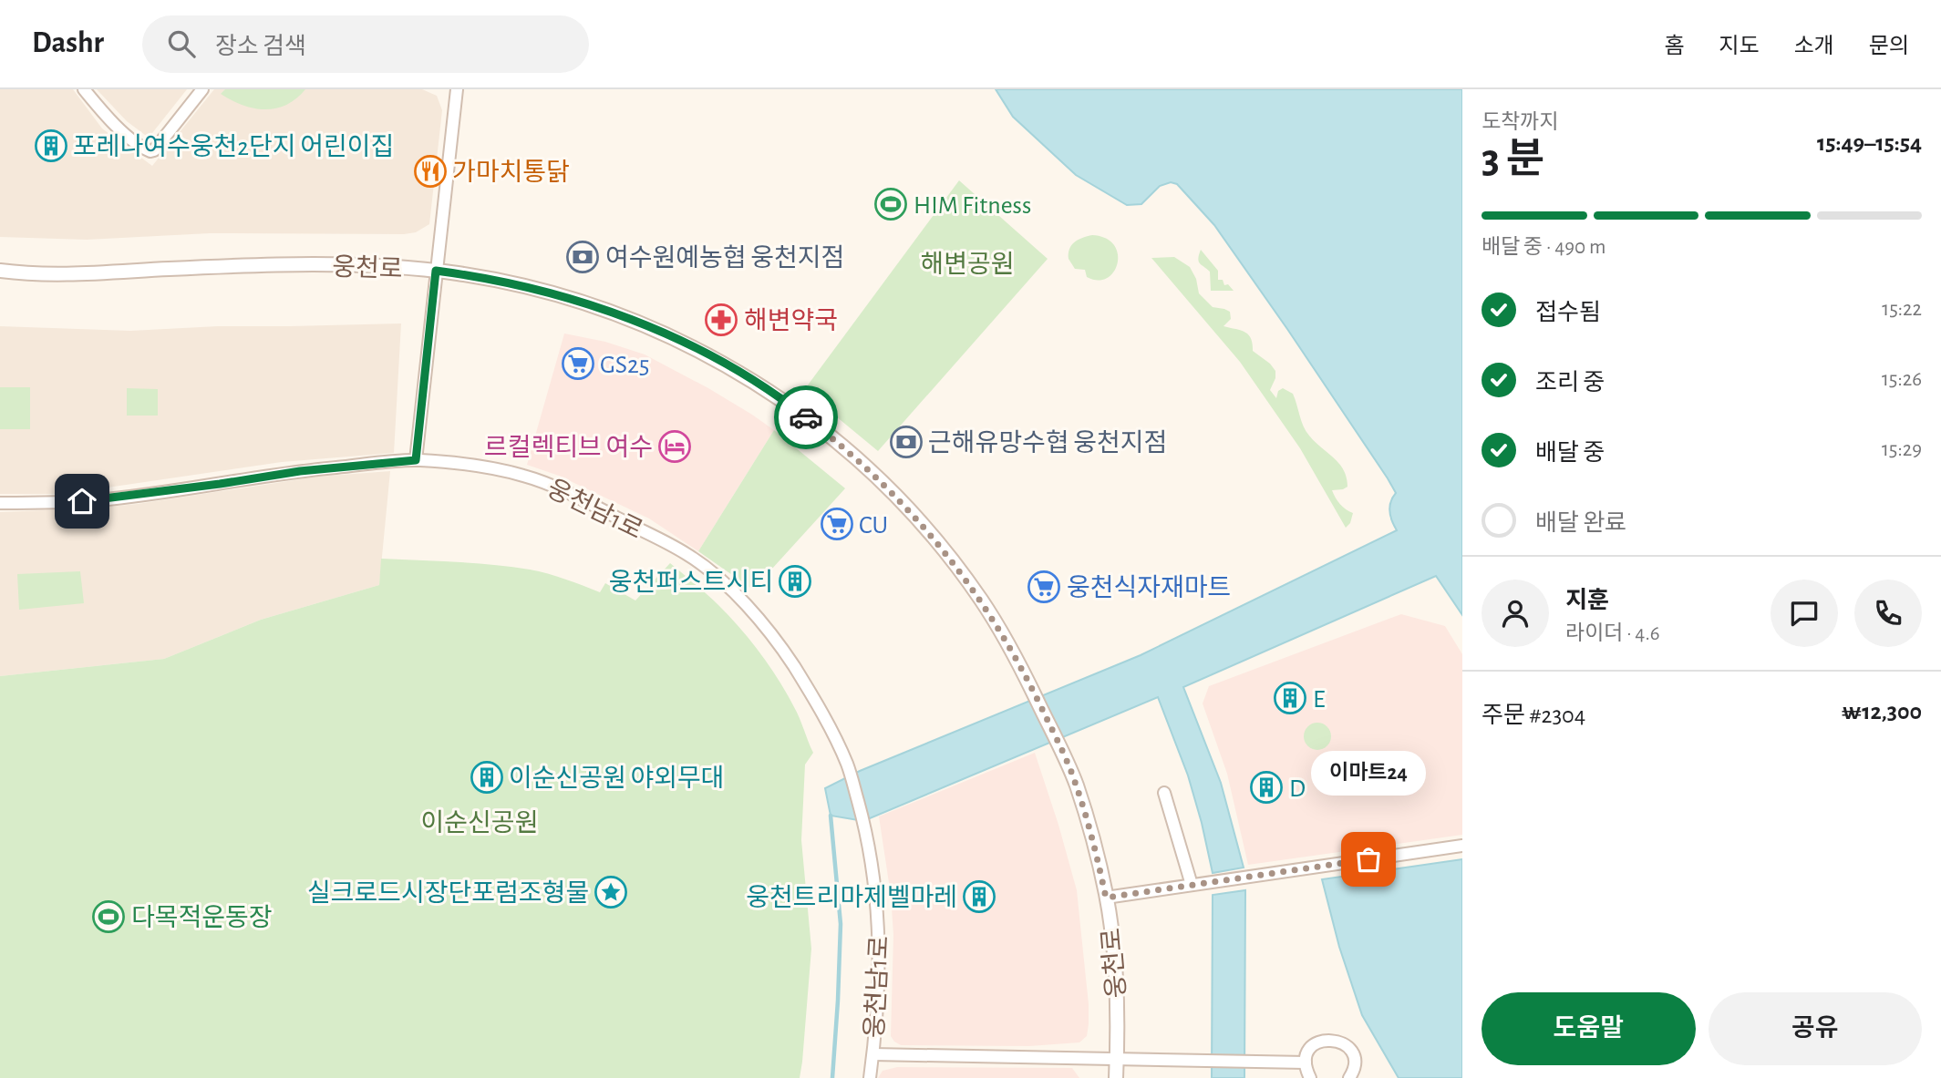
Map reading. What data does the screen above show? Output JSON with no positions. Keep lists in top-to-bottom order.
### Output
{
  "streets": {
    "street": ["웅천로", "웅천남1로"]
  },
  "parks": ["해변공원", "이순신공원"],
  "places": {
    "building": [
      "포레나여수웅천2단지 어린이집",
      "웅천퍼스트시티",
      "E",
      "이순신공원 야외무대",
      "D",
      "웅천트리마제벨마레"
    ],
    "restaurant": ["가마치통닭"],
    "sports": ["HIM Fitness", "다목적운동장"],
    "bank": ["여수원예농협 웅천지점", "근해유망수협 웅천지점"],
    "pharmacy": ["해변약국"],
    "supermarket": ["GS25", "CU", "웅천식자재마트"],
    "hotel": ["르컬렉티브 여수"],
    "other": ["이마트24"],
    "place": ["실크로드시장단포럼조형물"]
  },
  "page": {
    "header": "Dashr",
    "search": "장소 검색",
    "nav": [
      "홈",
      "지도",
      "소개",
      "문의"
    ],
    "heading": ["3 분", "도착까지", "15:49–15:54"],
    "panel": [
      "지훈",
      "라이더 · 4.6",
      "주문 #2304",
      "₩12,300"
    ],
    "bar": "배달 중 · 490 m",
    "list": [
      ["접수됨", "15:22"],
      ["조리 중", "15:26"],
      ["배달 중", "15:29"],
      "배달 완료"
    ],
    "bubble": "이마트24",
    "buttons": ["도움말", "공유"]
  }
}
